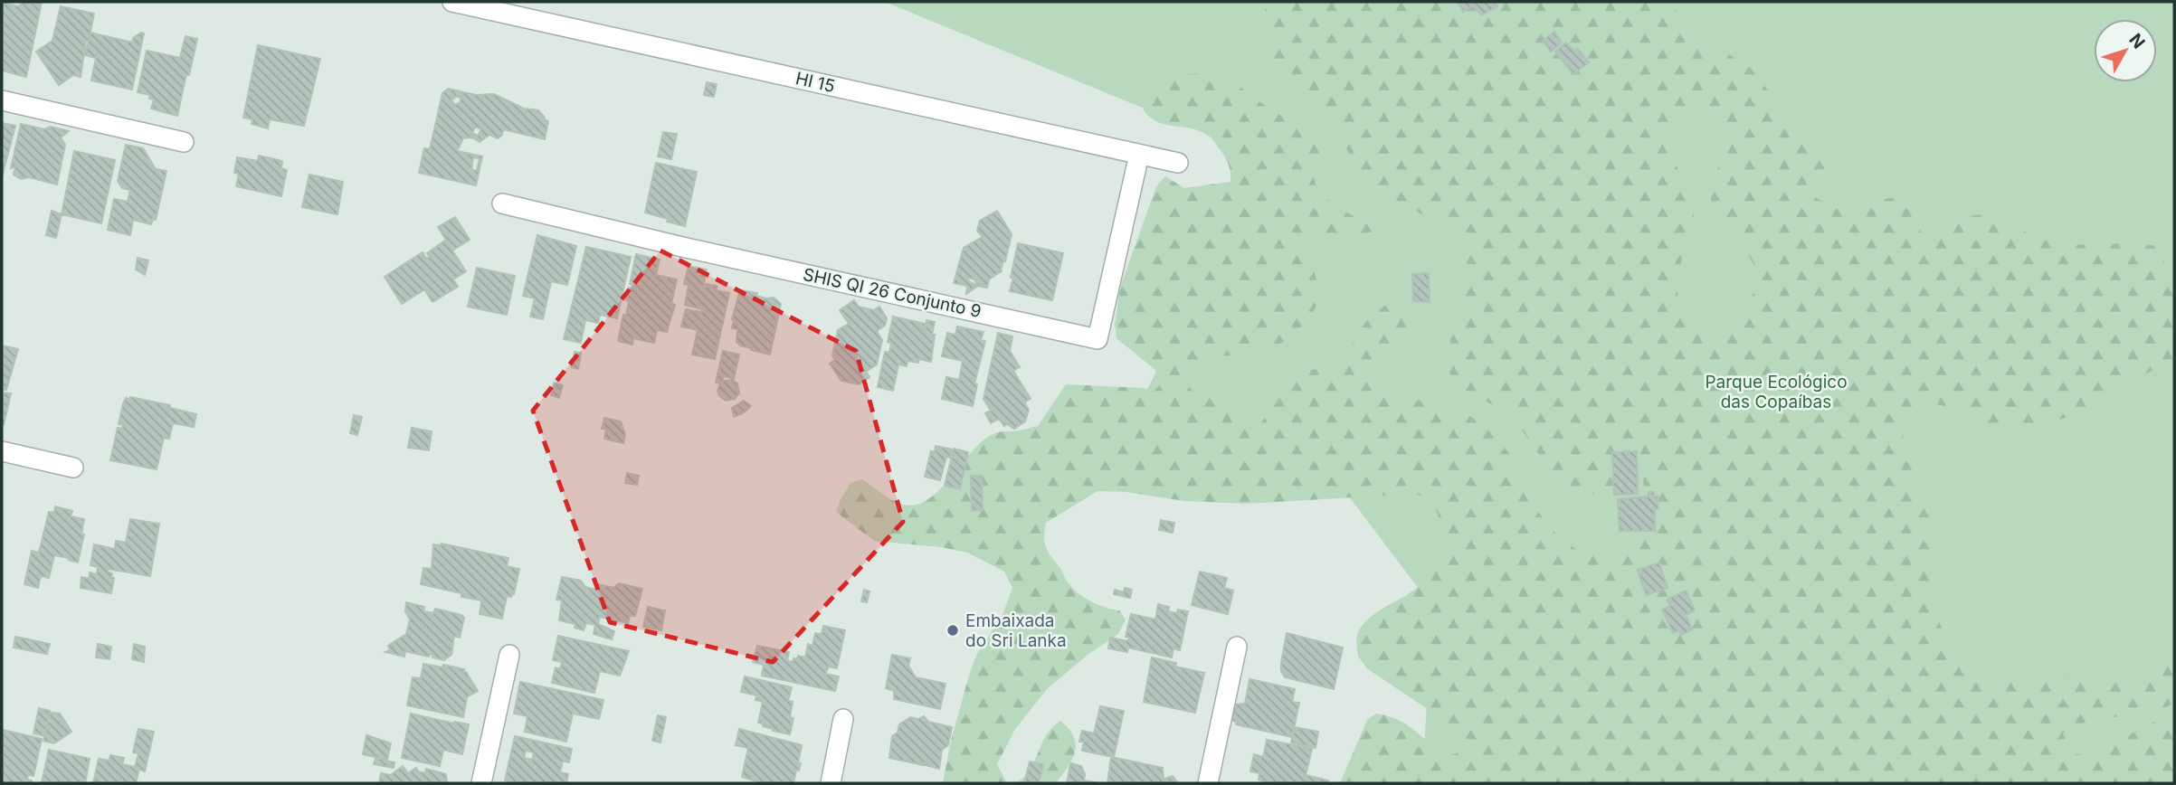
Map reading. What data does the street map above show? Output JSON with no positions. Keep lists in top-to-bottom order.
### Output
{
  "streets": {
    "street": ["HI 15", "SHIS QI 26 Conjunto 9"]
  },
  "crossings": [
    ["HI 15", "SHIS QI 26 Conjunto 9"]
  ],
  "parks": ["Parque Ecológico das Copaíbas"],
  "places": ["Embaixada do Sri Lanka"],
  "north": "top right"
}
